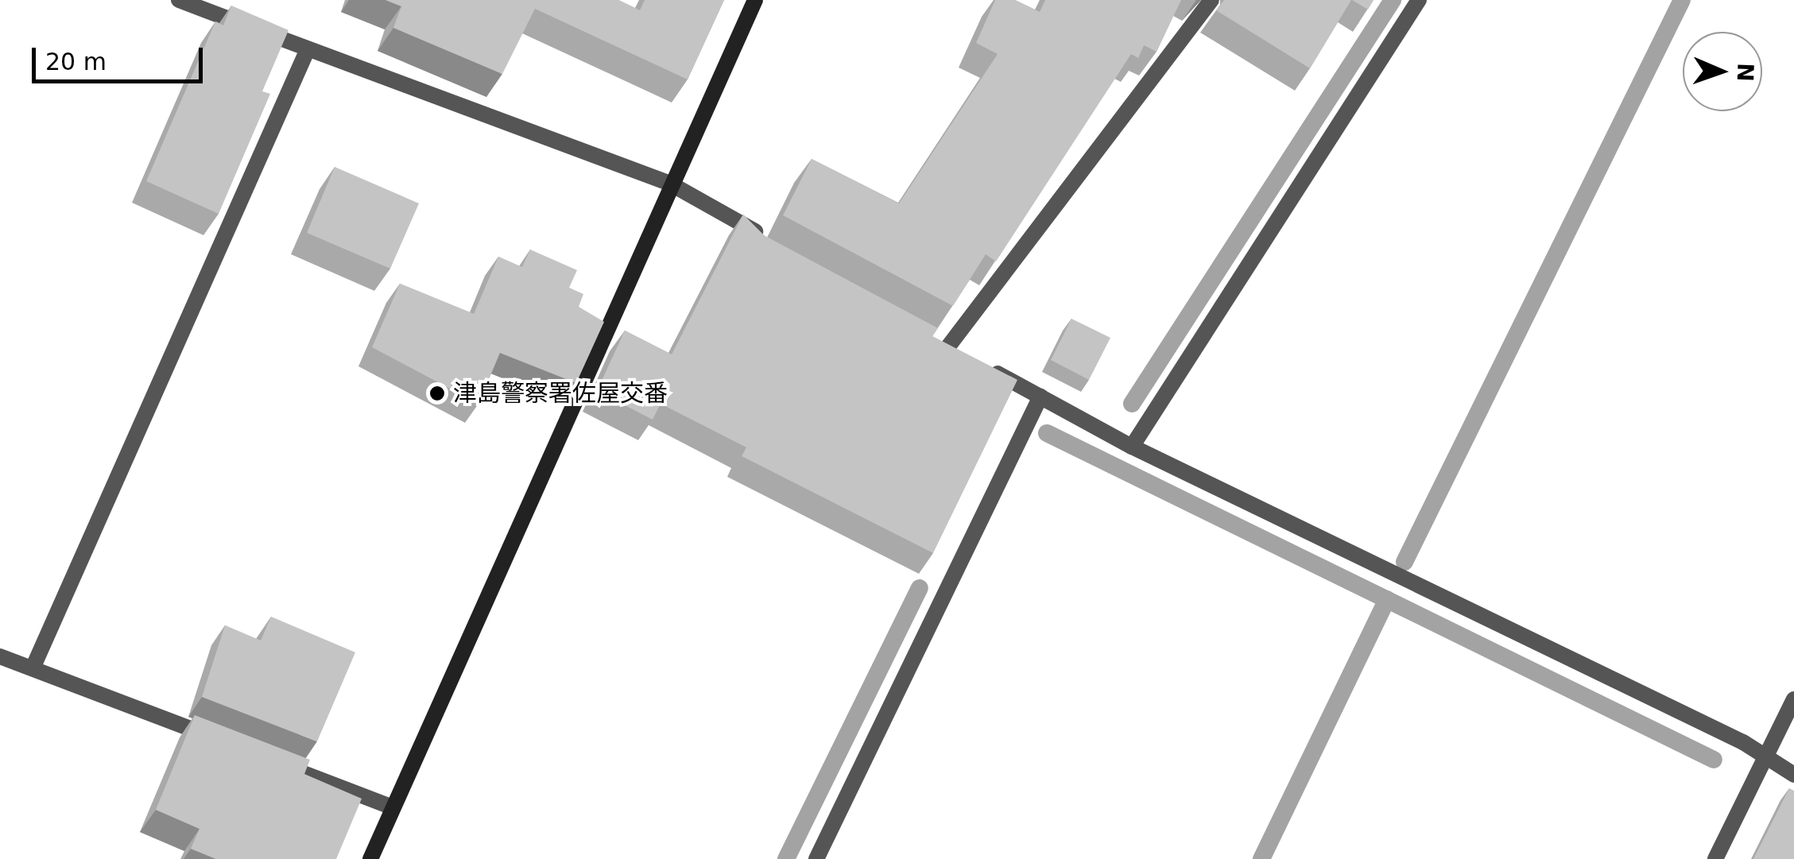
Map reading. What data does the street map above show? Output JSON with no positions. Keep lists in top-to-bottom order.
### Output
{
  "places": ["津島警察署佐屋交番"],
  "scale_bar": "20 m",
  "north": "right"
}
